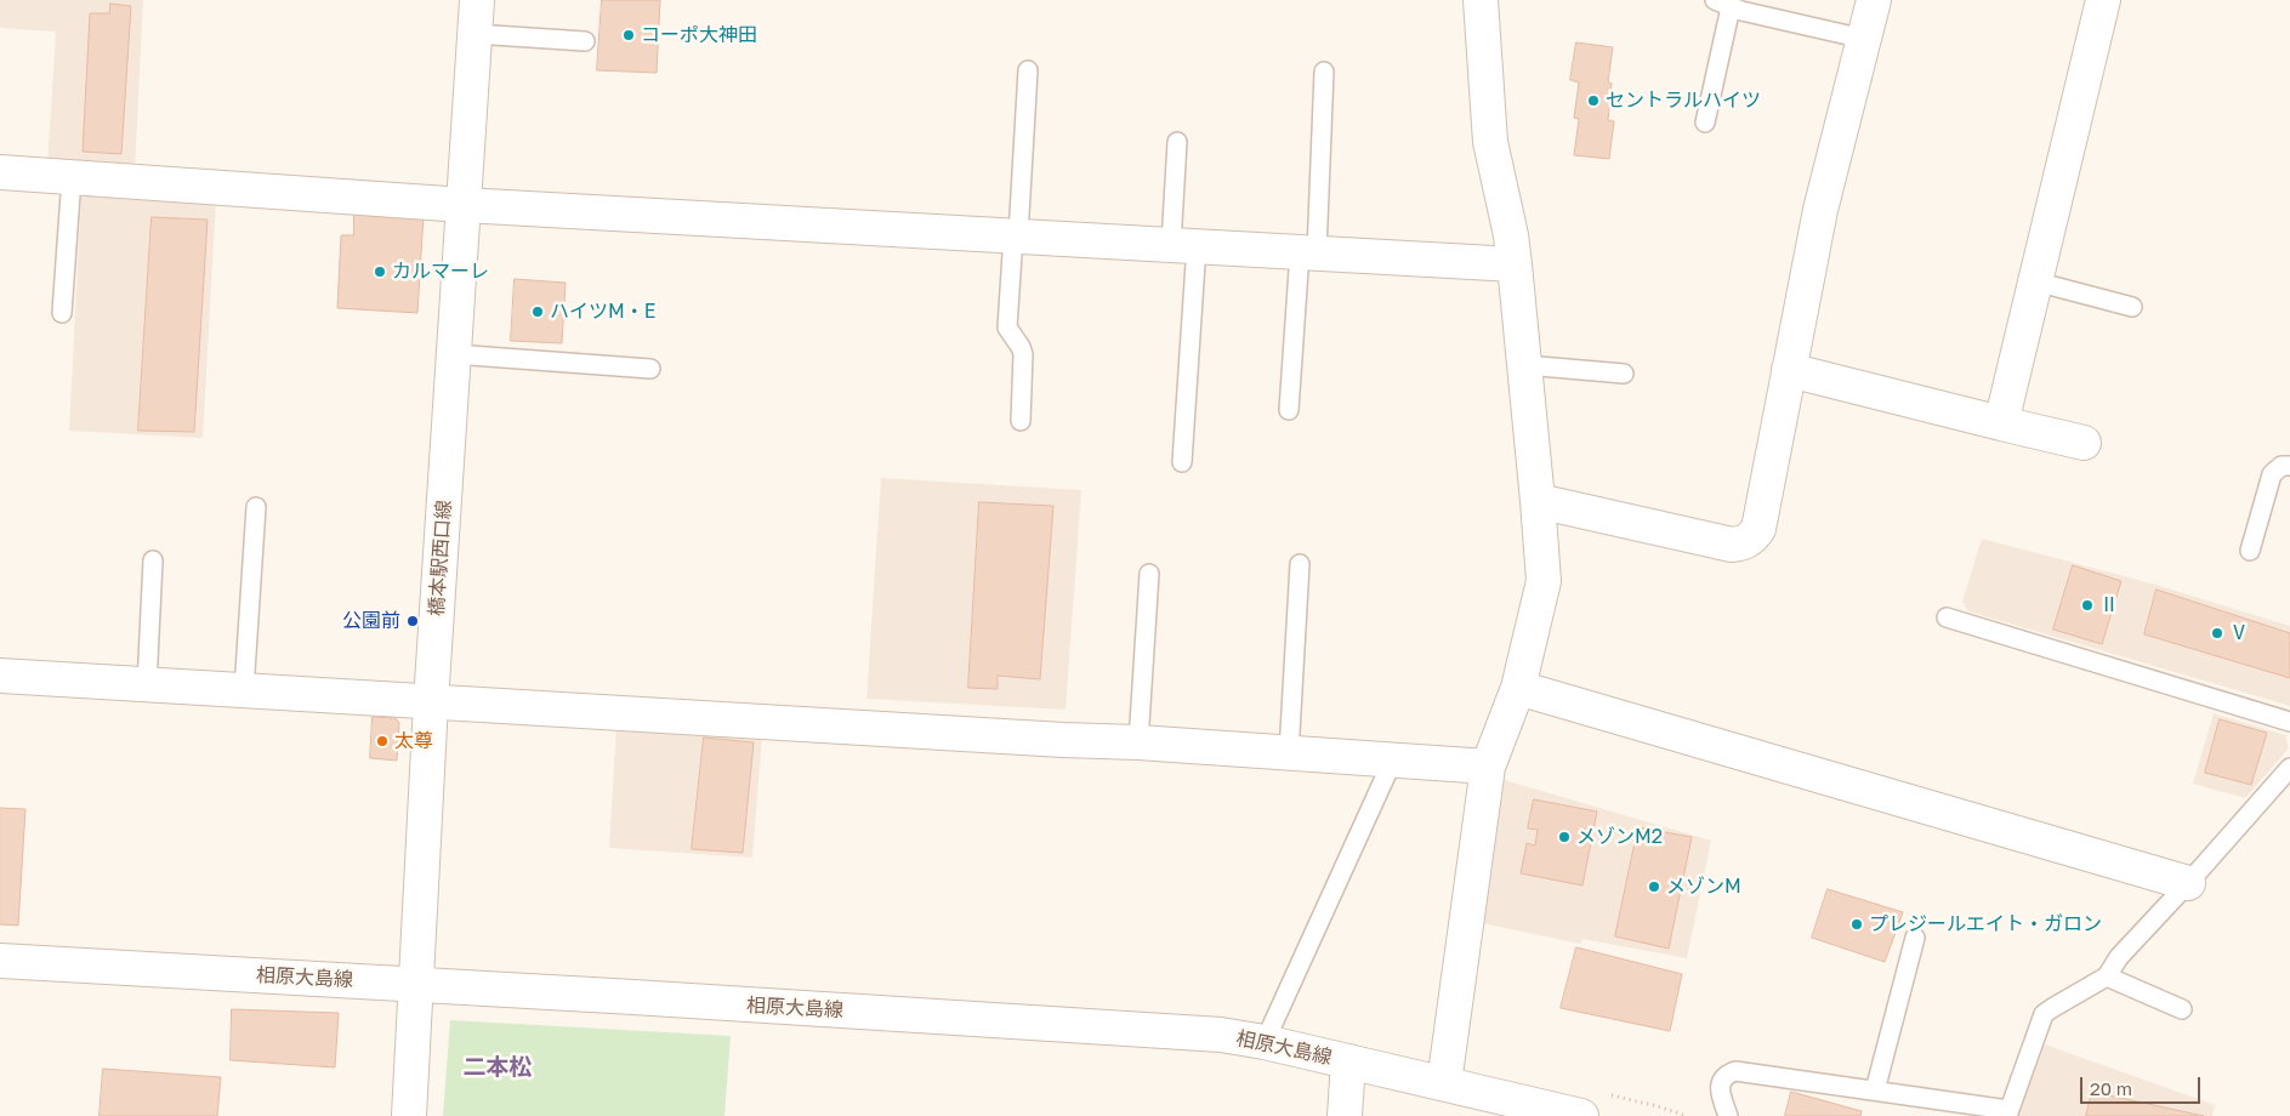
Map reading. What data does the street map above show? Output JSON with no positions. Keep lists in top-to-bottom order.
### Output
{
  "streets": {
    "street": ["橋本駅西口線", "相原大島線"]
  },
  "crossings": [
    ["橋本駅西口線", "相原大島線"]
  ],
  "districts": ["二本松"],
  "places": [
    "コーポ大神田",
    "セントラルハイツ",
    "カルマーレ",
    "ハイツM・E",
    "Ⅱ",
    "公園前",
    "Ⅴ",
    "太尊",
    "メゾンM2",
    "メゾンM",
    "プレジールエイト・ガロン"
  ],
  "scale_bar": "20 m"
}
